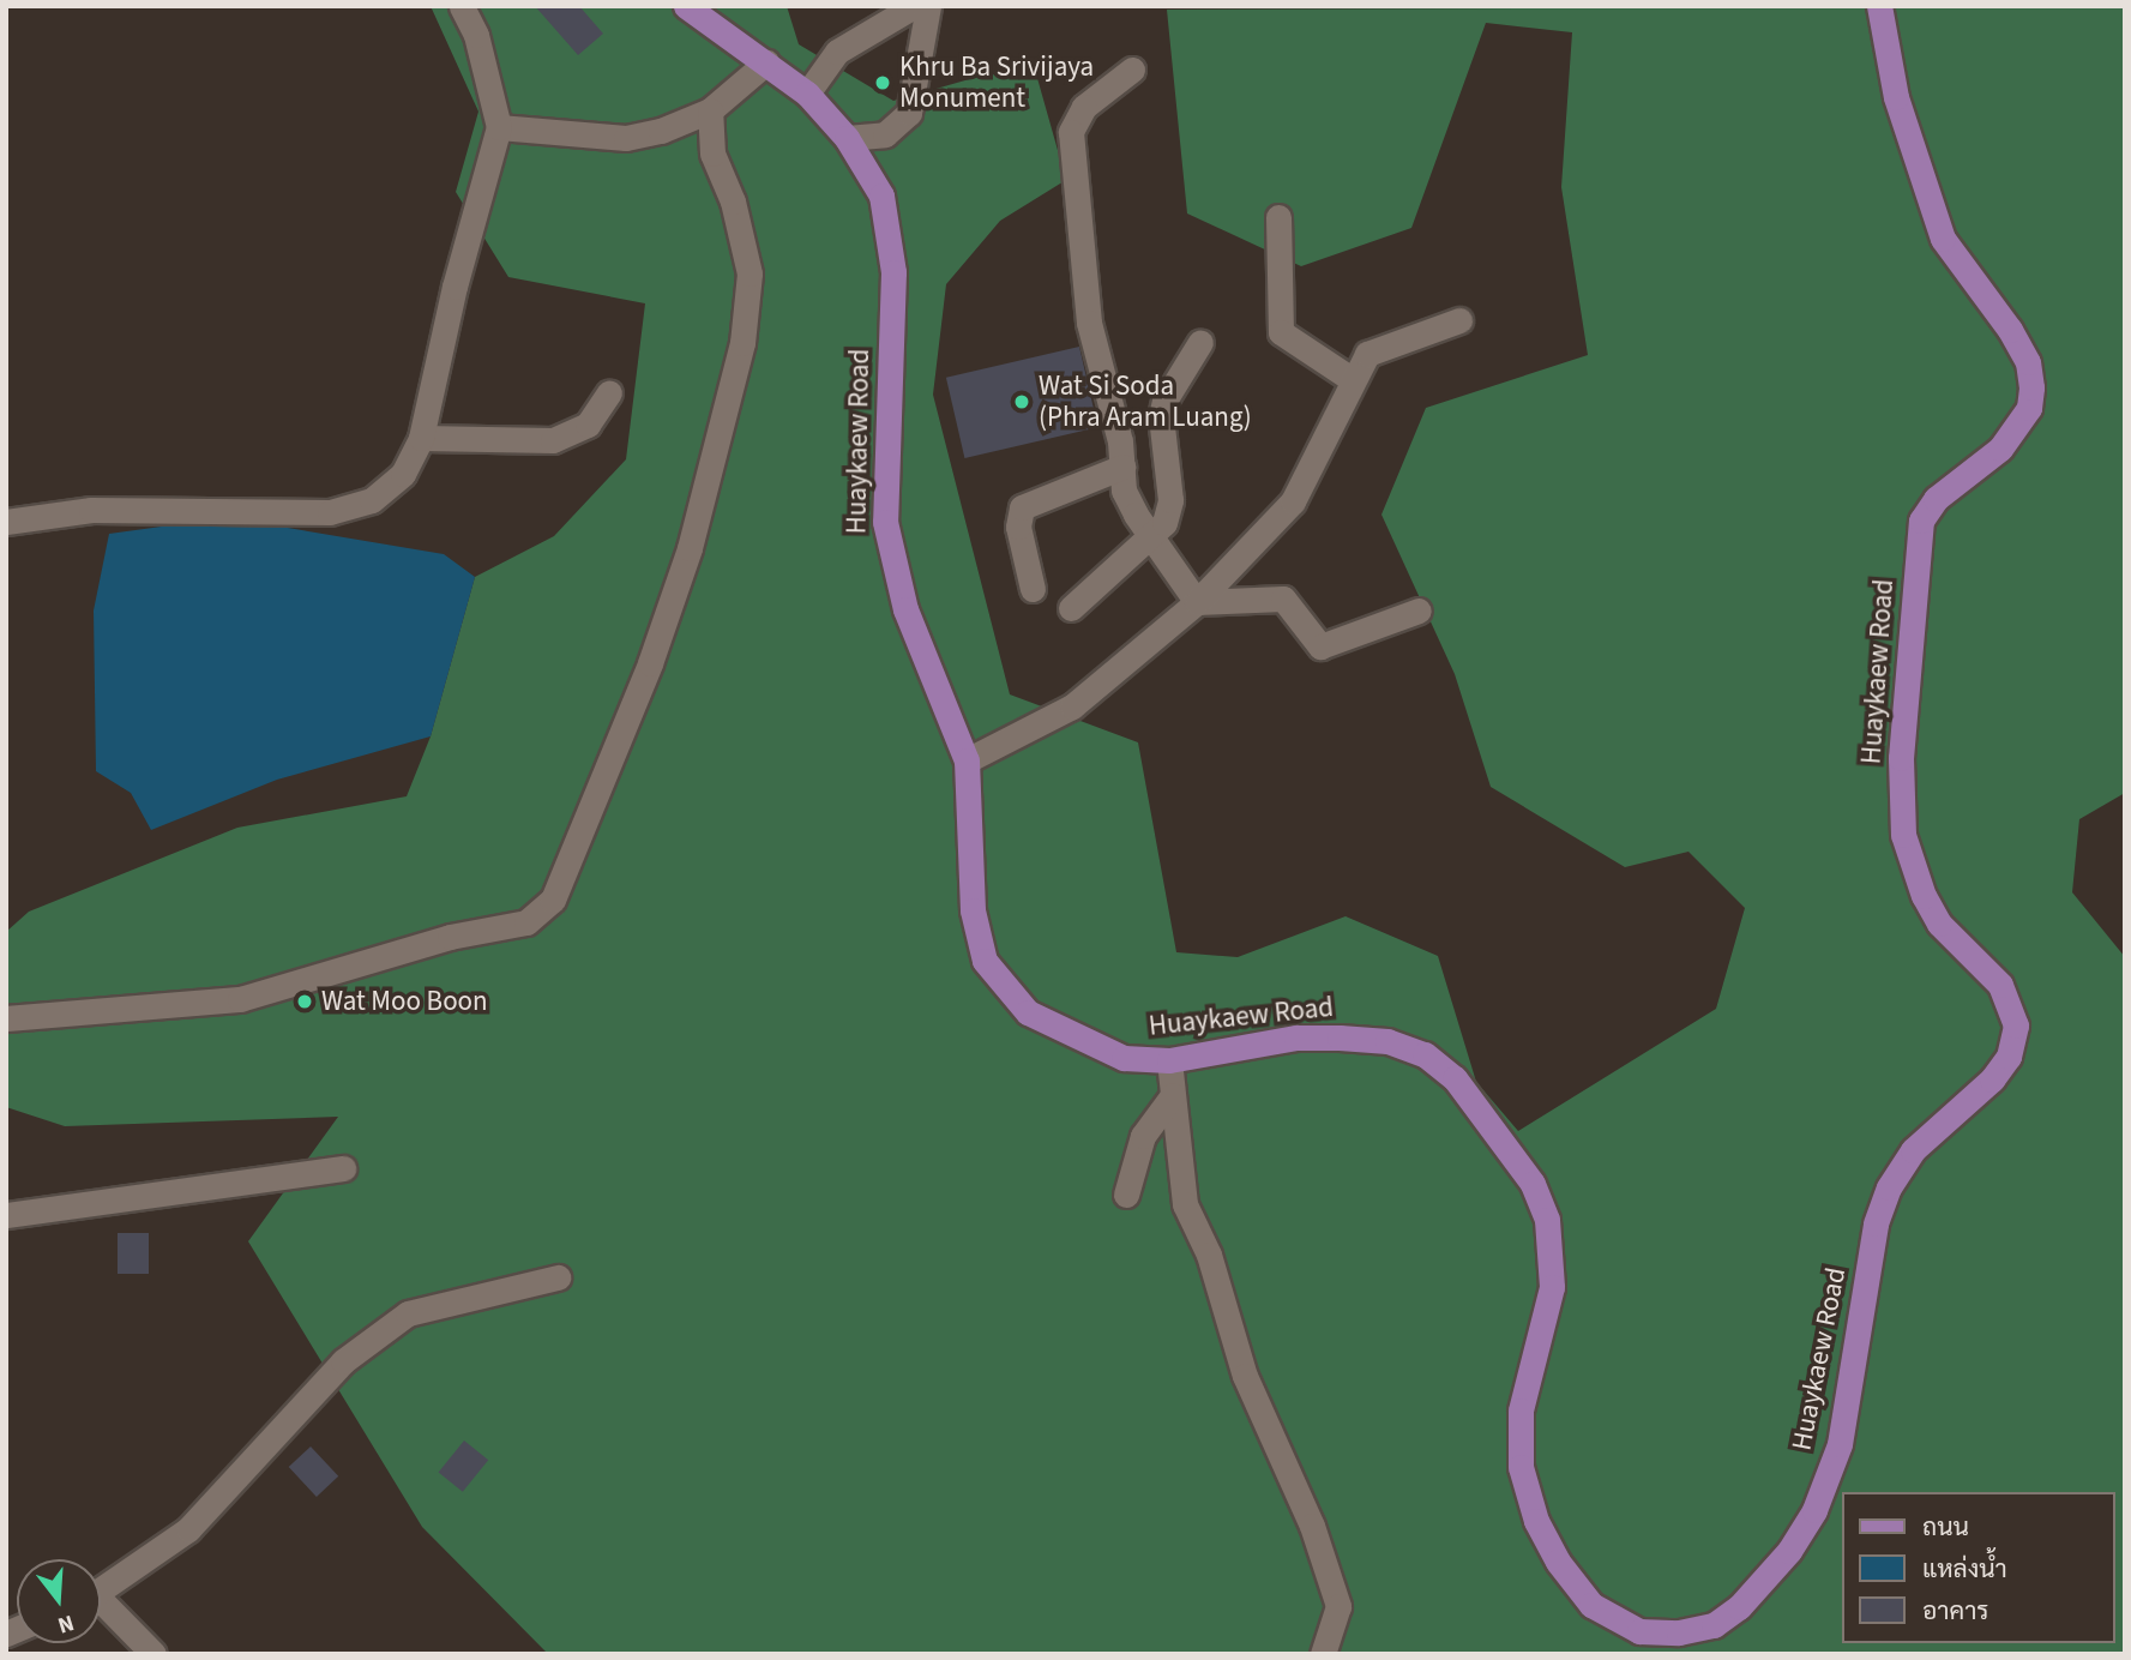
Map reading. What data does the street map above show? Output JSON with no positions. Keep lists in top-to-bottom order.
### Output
{
  "streets": {
    "main road": ["Huaykaew Road"]
  },
  "places": ["Khru Ba Srivijaya Monument", "Wat Si Soda (Phra Aram Luang)", "Wat Moo Boon"],
  "legend": ["ถนน", "แหล่งน้ำ", "อาคาร"],
  "north": "bottom"
}
